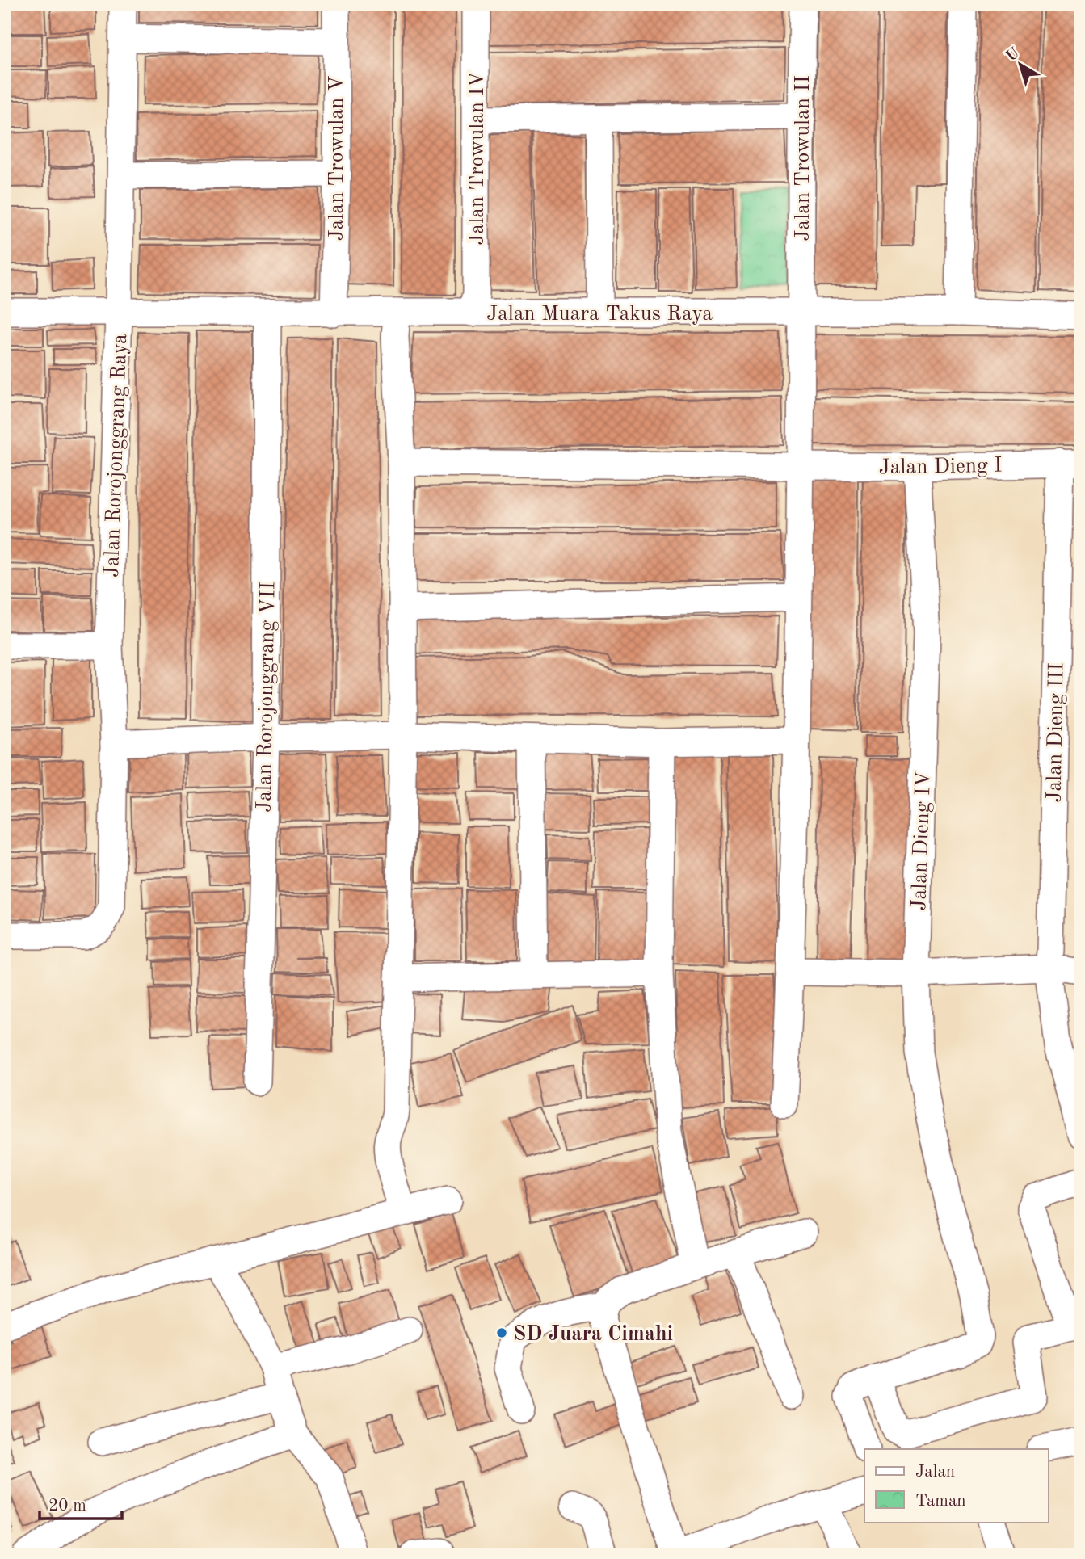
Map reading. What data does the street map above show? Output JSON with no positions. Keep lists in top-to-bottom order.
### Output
{
  "streets": {
    "street": [
      "Jalan Trowulan V",
      "Jalan Trowulan IV",
      "Jalan Trowulan II",
      "Jalan Muara Takus Raya",
      "Jalan Rorojonggrang Raya",
      "Jalan Dieng I",
      "Jalan Rorojonggrang VII",
      "Jalan Dieng III",
      "Jalan Dieng IV"
    ]
  },
  "crossings": [
    ["Jalan Trowulan V", "Jalan Muara Takus Raya"],
    ["Jalan Trowulan IV", "Jalan Muara Takus Raya"],
    ["Jalan Trowulan II", "Jalan Muara Takus Raya"],
    ["Jalan Trowulan II", "Jalan Dieng I"],
    ["Jalan Muara Takus Raya", "Jalan Rorojonggrang Raya"],
    ["Jalan Muara Takus Raya", "Jalan Rorojonggrang VII"],
    ["Jalan Dieng I", "Jalan Dieng III"],
    ["Jalan Dieng I", "Jalan Dieng IV"]
  ],
  "places": ["SD Juara Cimahi"],
  "legend": ["Jalan", "Taman"],
  "scale_bar": "20 m",
  "north": "top left"
}
